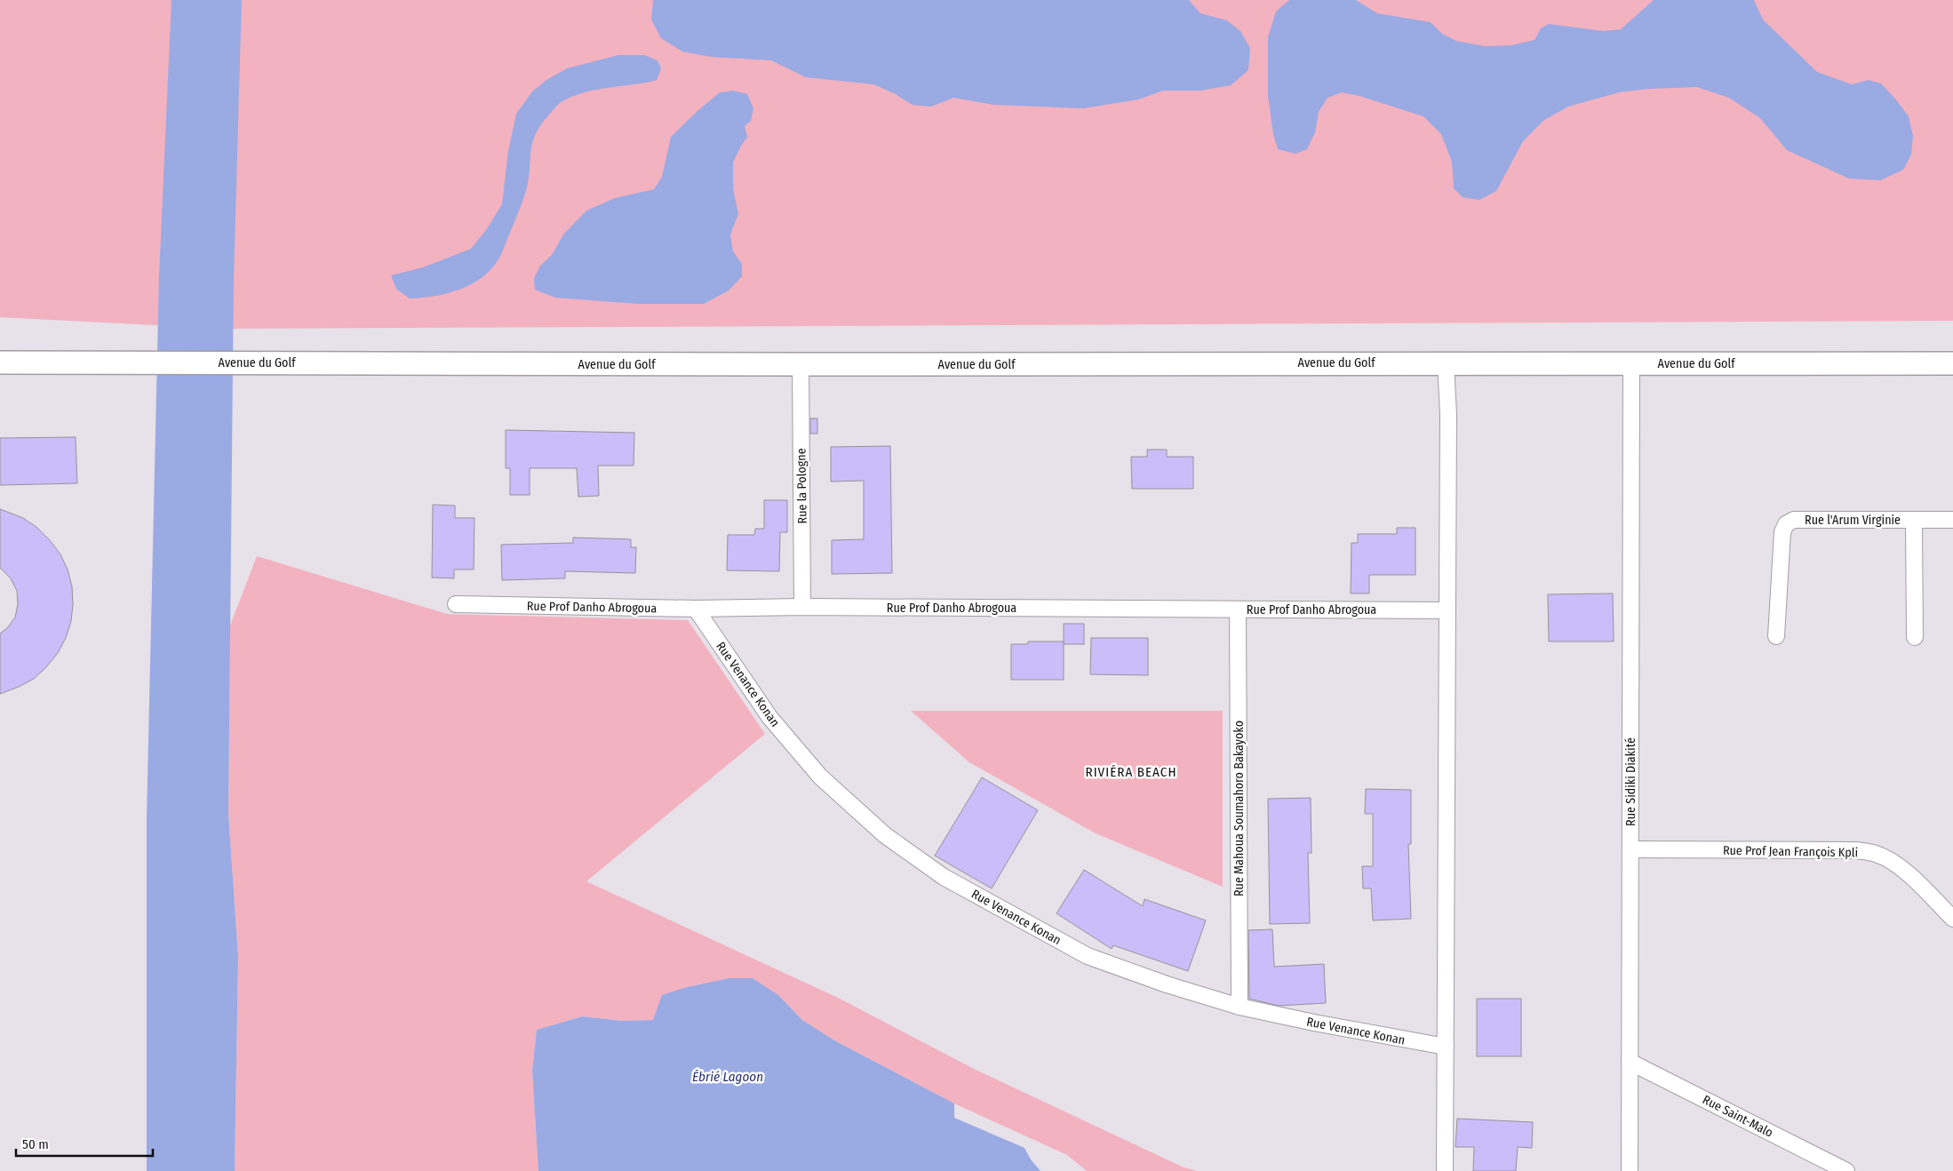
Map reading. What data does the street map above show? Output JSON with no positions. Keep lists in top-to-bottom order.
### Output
{
  "streets": {
    "main road": ["Avenue du Golf"],
    "street": [
      "Rue la Pologne",
      "Rue l'Arum Virginie",
      "Rue Prof Danho Abrogoua",
      "Rue Venance Konan",
      "Rue Sidiki Diakité",
      "Rue Mahoua Soumahoro Bakayoko",
      "Rue Prof Jean François Kpli",
      "Rue Saint-Malo"
    ]
  },
  "crossings": [
    ["Avenue du Golf", "Rue la Pologne"],
    ["Avenue du Golf", "Rue Sidiki Diakité"],
    ["Rue la Pologne", "Rue Prof Danho Abrogoua"],
    ["Rue Prof Danho Abrogoua", "Rue Venance Konan"],
    ["Rue Prof Danho Abrogoua", "Rue Mahoua Soumahoro Bakayoko"],
    ["Rue Venance Konan", "Rue Mahoua Soumahoro Bakayoko"],
    ["Rue Sidiki Diakité", "Rue Prof Jean François Kpli"],
    ["Rue Sidiki Diakité", "Rue Saint-Malo"]
  ],
  "districts": ["RIVIÉRA BEACH"],
  "water": ["Ébrié Lagoon"],
  "scale_bar": "50 m"
}
